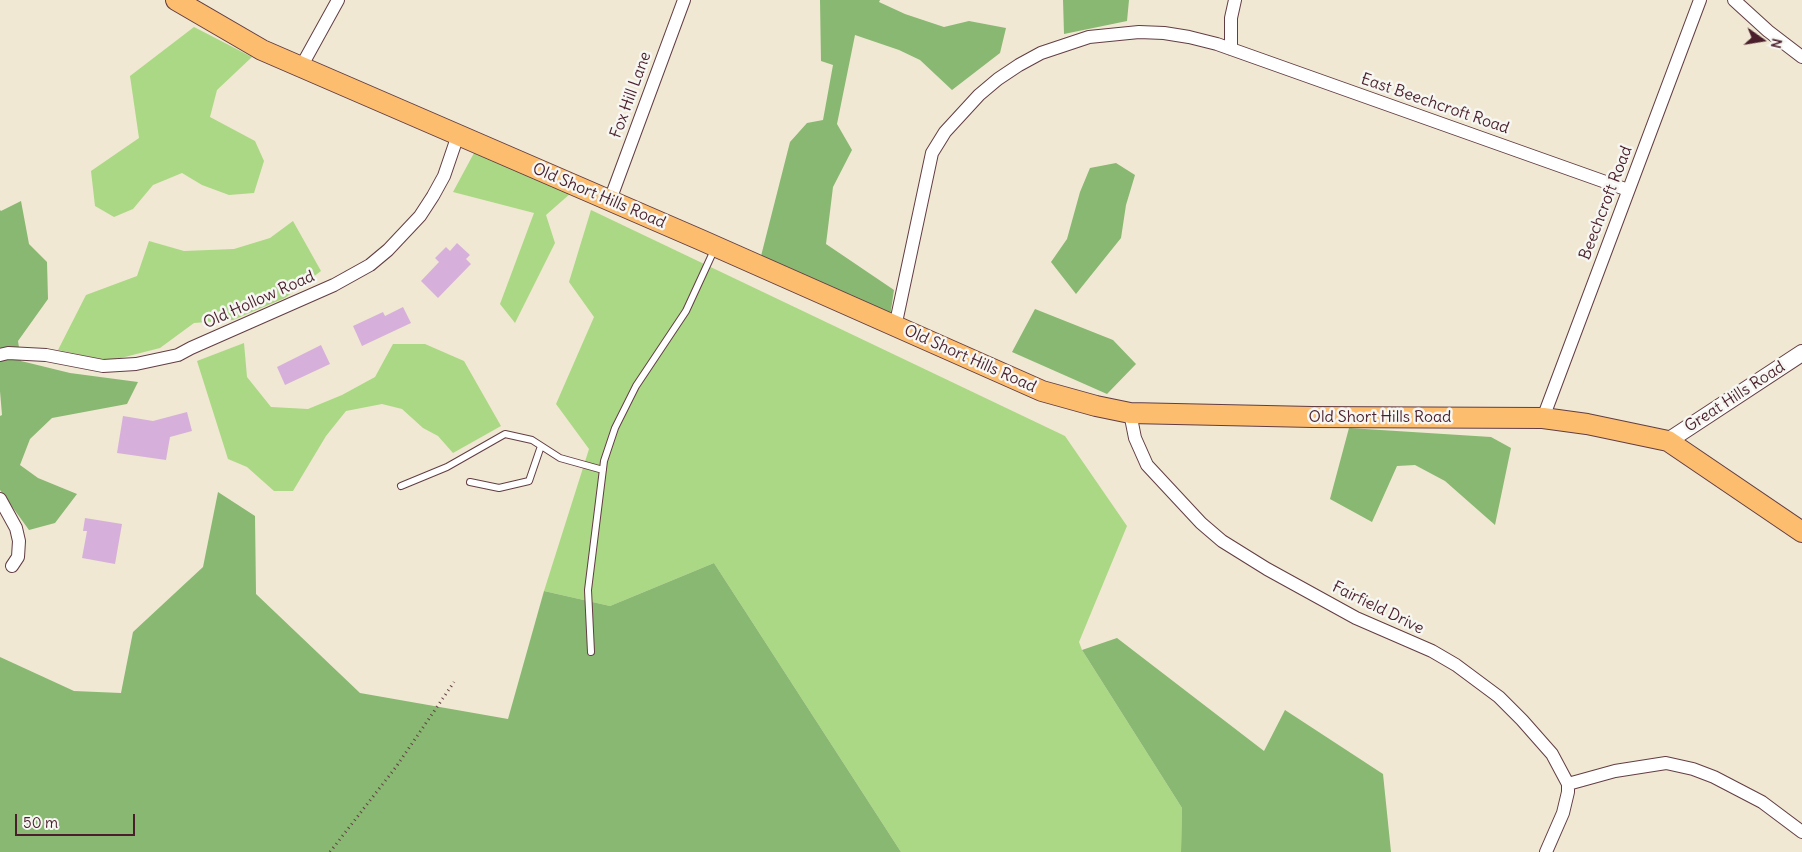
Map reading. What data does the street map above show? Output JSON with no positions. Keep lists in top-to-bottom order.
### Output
{
  "streets": {
    "main road": ["Old Short Hills Road"],
    "street": [
      "Fox Hill Lane",
      "East Beechcroft Road",
      "Beechcroft Road",
      "Old Hollow Road",
      "Great Hills Road",
      "Fairfield Drive"
    ]
  },
  "crossings": [
    ["Fox Hill Lane", "Old Short Hills Road"],
    ["East Beechcroft Road", "Old Short Hills Road"],
    ["East Beechcroft Road", "Beechcroft Road"],
    ["Old Short Hills Road", "Beechcroft Road"],
    ["Old Short Hills Road", "Old Hollow Road"],
    ["Old Short Hills Road", "Great Hills Road"],
    ["Old Short Hills Road", "Fairfield Drive"]
  ],
  "scale_bar": "50 m",
  "north": "right"
}
